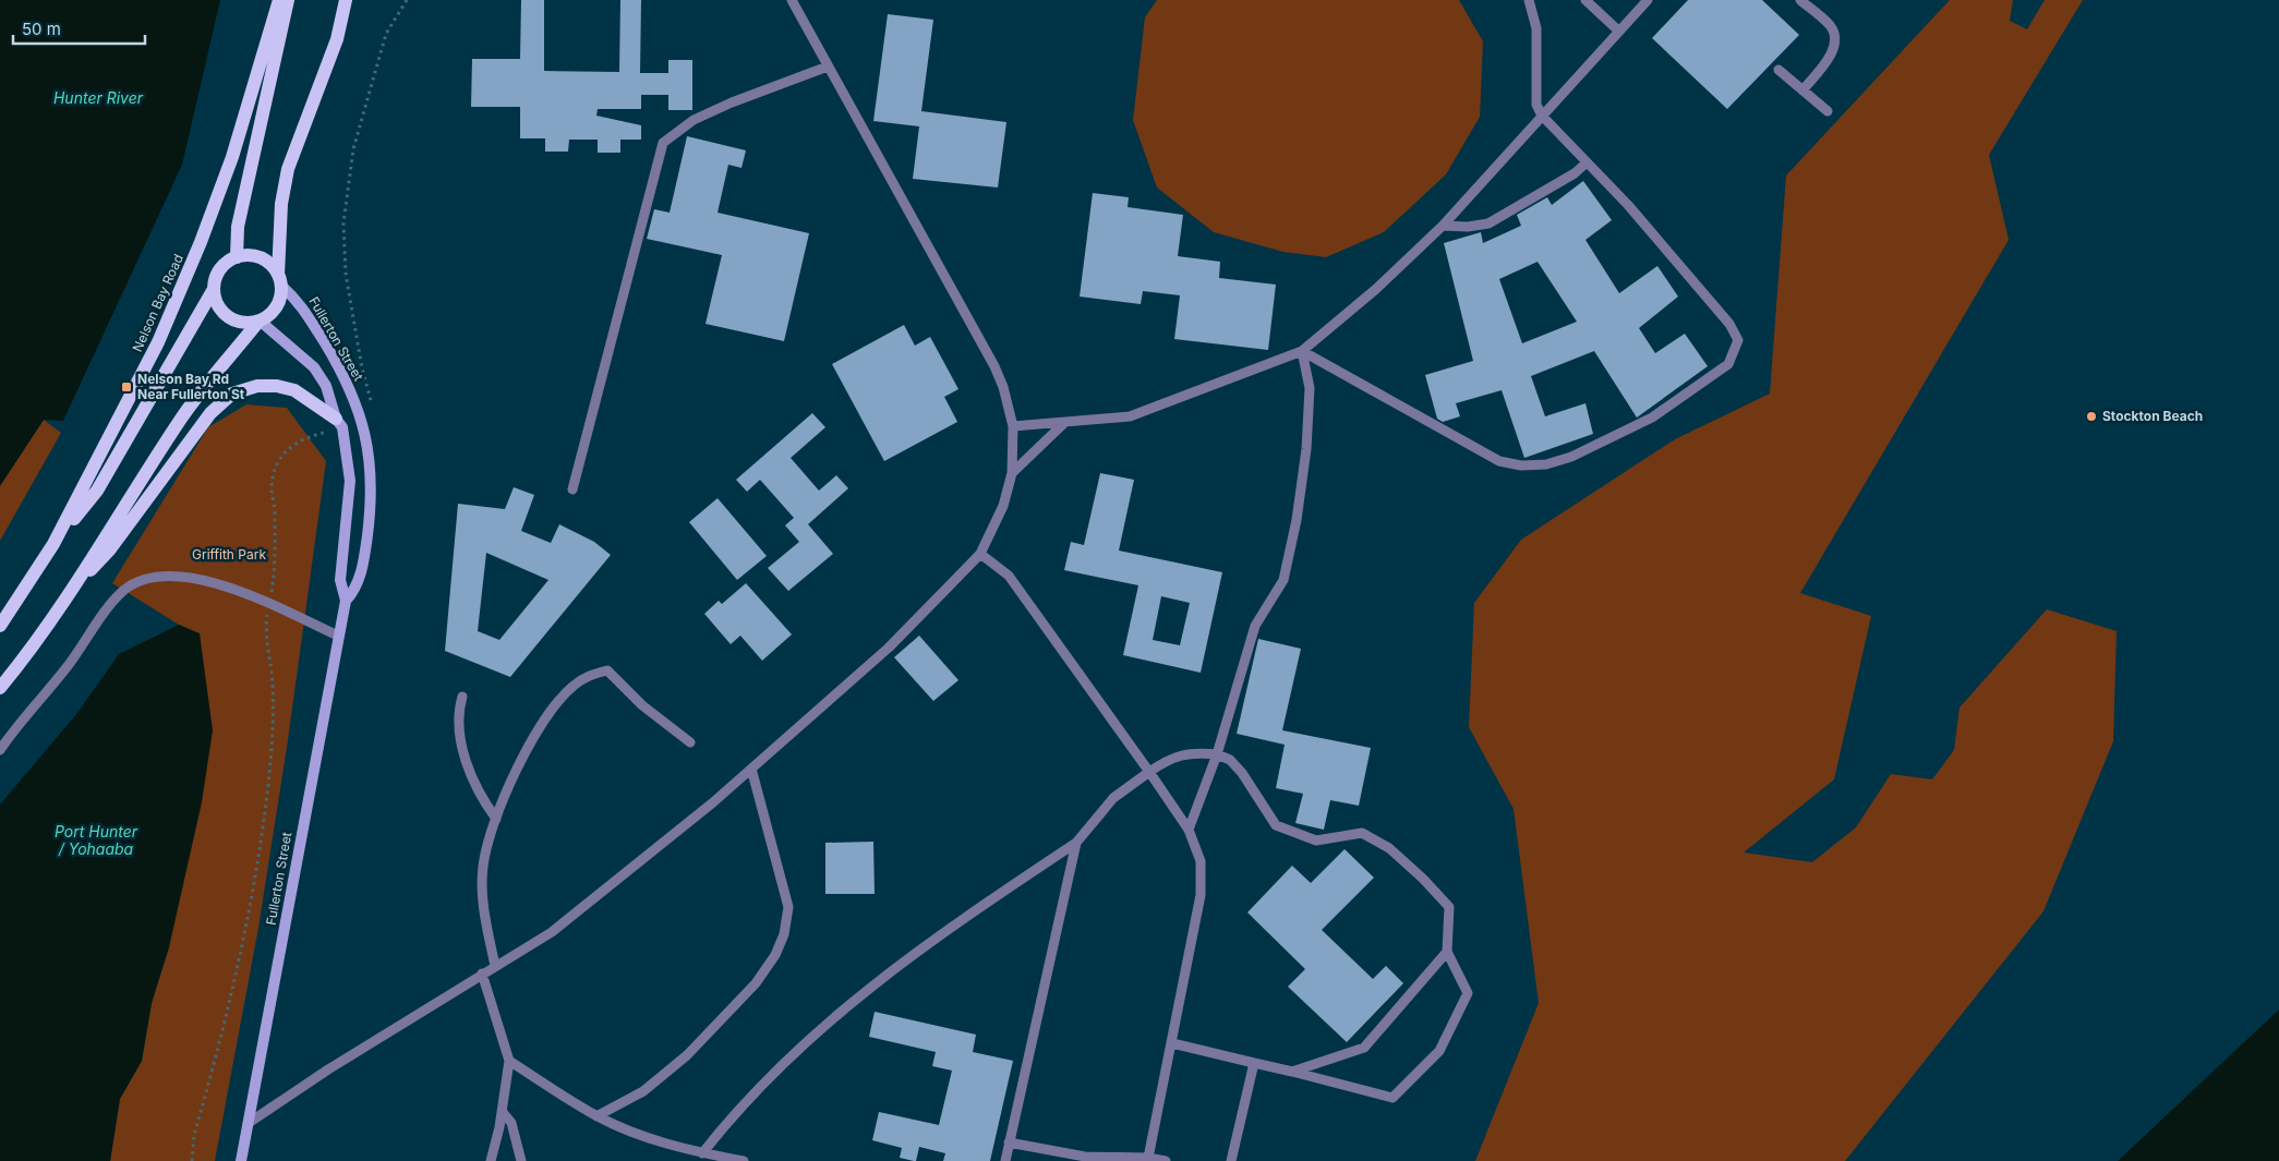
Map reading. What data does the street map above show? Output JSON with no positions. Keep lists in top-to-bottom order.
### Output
{
  "streets": {
    "main road": ["Nelson Bay Road", "Fullerton Street"]
  },
  "water": ["Hunter River", "Port Hunter / Yohaaba"],
  "parks": ["Griffith Park"],
  "places": {
    "transit": ["Nelson Bay Rd Near Fullerton St"],
    "other": ["Stockton Beach"]
  },
  "scale_bar": "50 m"
}
